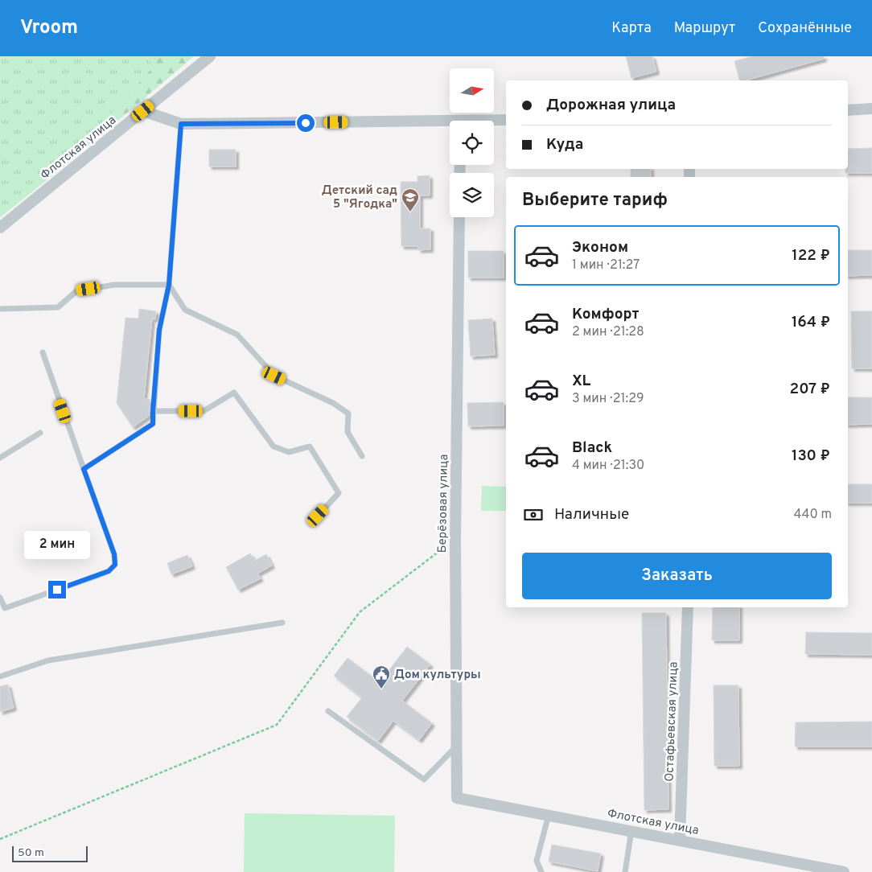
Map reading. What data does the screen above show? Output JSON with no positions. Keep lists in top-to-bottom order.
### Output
{
  "streets": {
    "street": ["Флотская улица", "Берёзовая улица", "Остафьевская улица"]
  },
  "crossings": [
    ["Флотская улица", "Берёзовая улица"],
    ["Флотская улица", "Остафьевская улица"]
  ],
  "places": {
    "school or university": ["Детский сад 5 \"Ягодка\""],
    "public building": ["Дом культуры"]
  },
  "scale_bar": "50 m",
  "north": "right",
  "page": {
    "header": "Vroom",
    "nav": ["Карта", "Маршрут", "Сохранённые"],
    "banner": ["Дорожная улица", "Куда"],
    "heading": "Выберите тариф",
    "list": [
      {
        "name": "Эконом",
        "note": "1 мин · 21:27",
        "value": "122 ₽"
      },
      {
        "name": "Комфорт",
        "note": "2 мин · 21:28",
        "value": "164 ₽"
      },
      {
        "name": "XL",
        "note": "3 мин · 21:29",
        "value": "207 ₽"
      },
      {
        "name": "Black",
        "note": "4 мин · 21:30",
        "value": "130 ₽"
      }
    ],
    "pay": ["Наличные", "440 m"],
    "bubble": "2 мин",
    "buttons": "Заказать",
    "scale": "50 m"
  }
}
